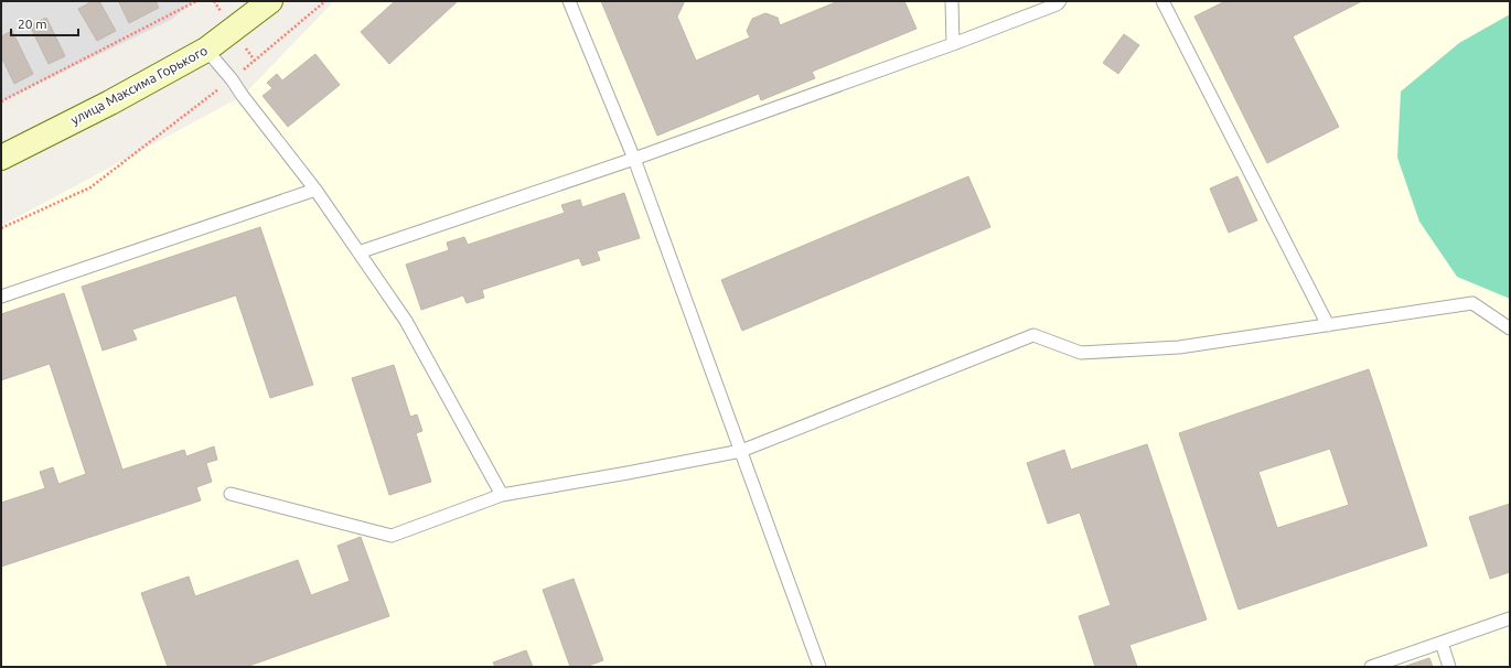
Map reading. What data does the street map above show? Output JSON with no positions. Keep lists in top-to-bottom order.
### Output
{
  "streets": {
    "main road": ["улица Максима Горького"]
  },
  "scale_bar": "20 m"
}
